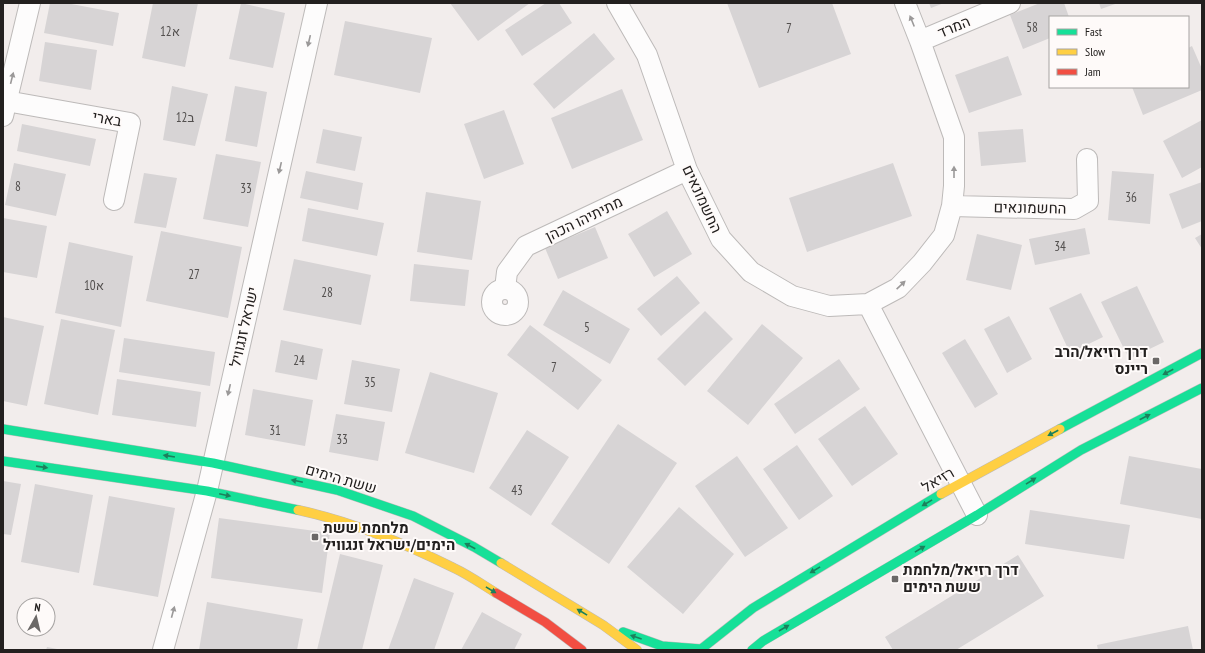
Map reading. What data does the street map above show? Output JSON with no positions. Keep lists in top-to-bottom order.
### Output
{
  "streets": {
    "street": [
      "המרד",
      "בארי",
      "החשמונאים",
      "מתיתיהו הכהן",
      "ישראל זנגוויל",
      "ששת הימים",
      "רזיאל"
    ]
  },
  "crossings": [
    ["המרד", "החשמונאים"],
    ["החשמונאים", "מתיתיהו הכהן"],
    ["ישראל זנגוויל", "ששת הימים"]
  ],
  "places": {
    "transit": ["דרך רזיאל/הרב ריינס", "מלחמת ששת הימים/ישראל זנגוויל", "דרך רזיאל/מלחמת ששת הימים"]
  },
  "house_numbers": [
    "58",
    "7",
    "12א",
    "12ב",
    "8",
    "33",
    "36",
    "34",
    "27",
    "10א",
    "28",
    "5",
    "24",
    "7",
    "35",
    "31",
    "33",
    "43"
  ],
  "legend": ["Fast", "Slow", "Jam"],
  "north": "top"
}
